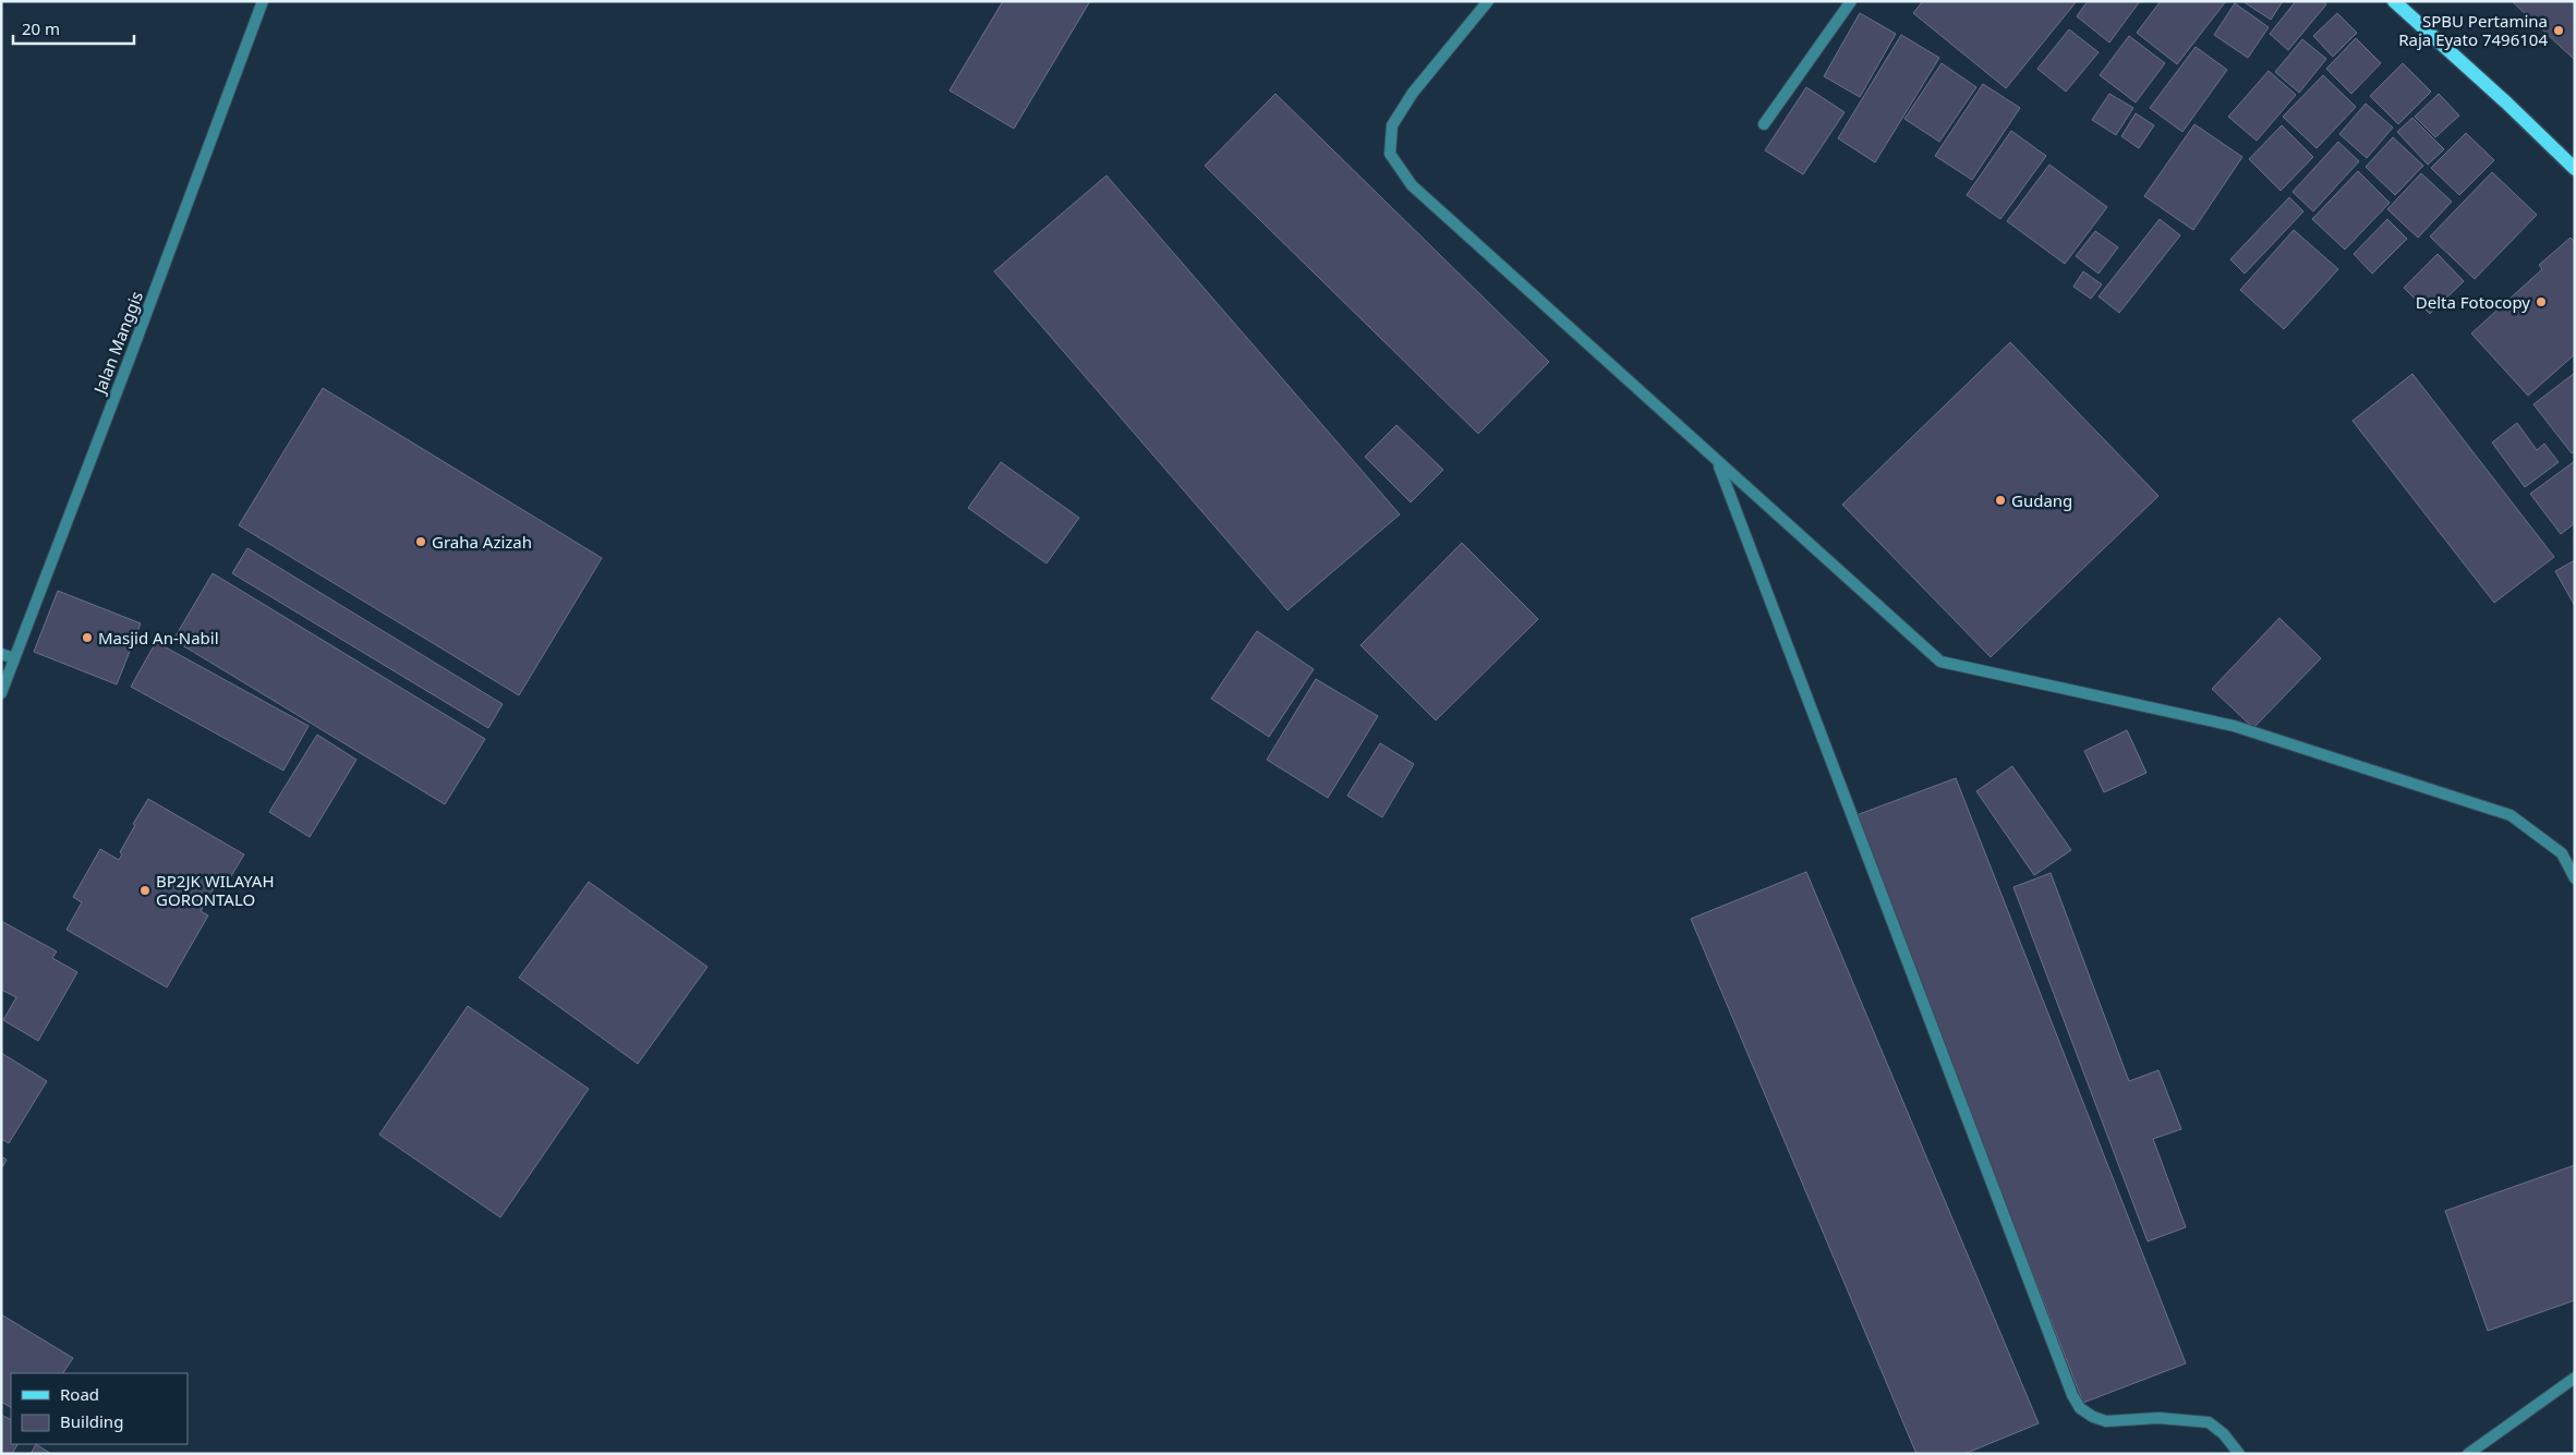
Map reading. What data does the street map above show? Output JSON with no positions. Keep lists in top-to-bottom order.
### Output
{
  "streets": {
    "street": ["Jalan Manggis"]
  },
  "places": [
    "SPBU Pertamina Raja Eyato 7496104",
    "Delta Fotocopy",
    "Gudang",
    "Graha Azizah",
    "Masjid An-Nabil",
    "BP2JK WILAYAH GORONTALO"
  ],
  "legend": ["Road", "Building"],
  "scale_bar": "20 m"
}
